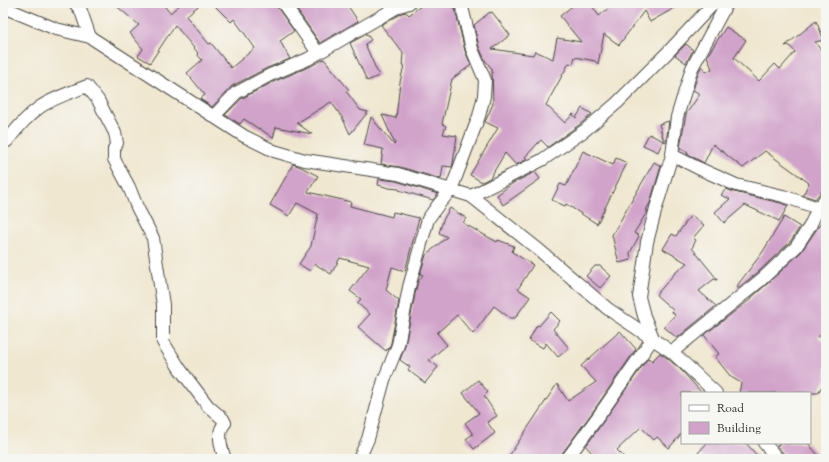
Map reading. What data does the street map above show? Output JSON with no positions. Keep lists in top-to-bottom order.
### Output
{
  "legend": ["Road", "Building"]
}
